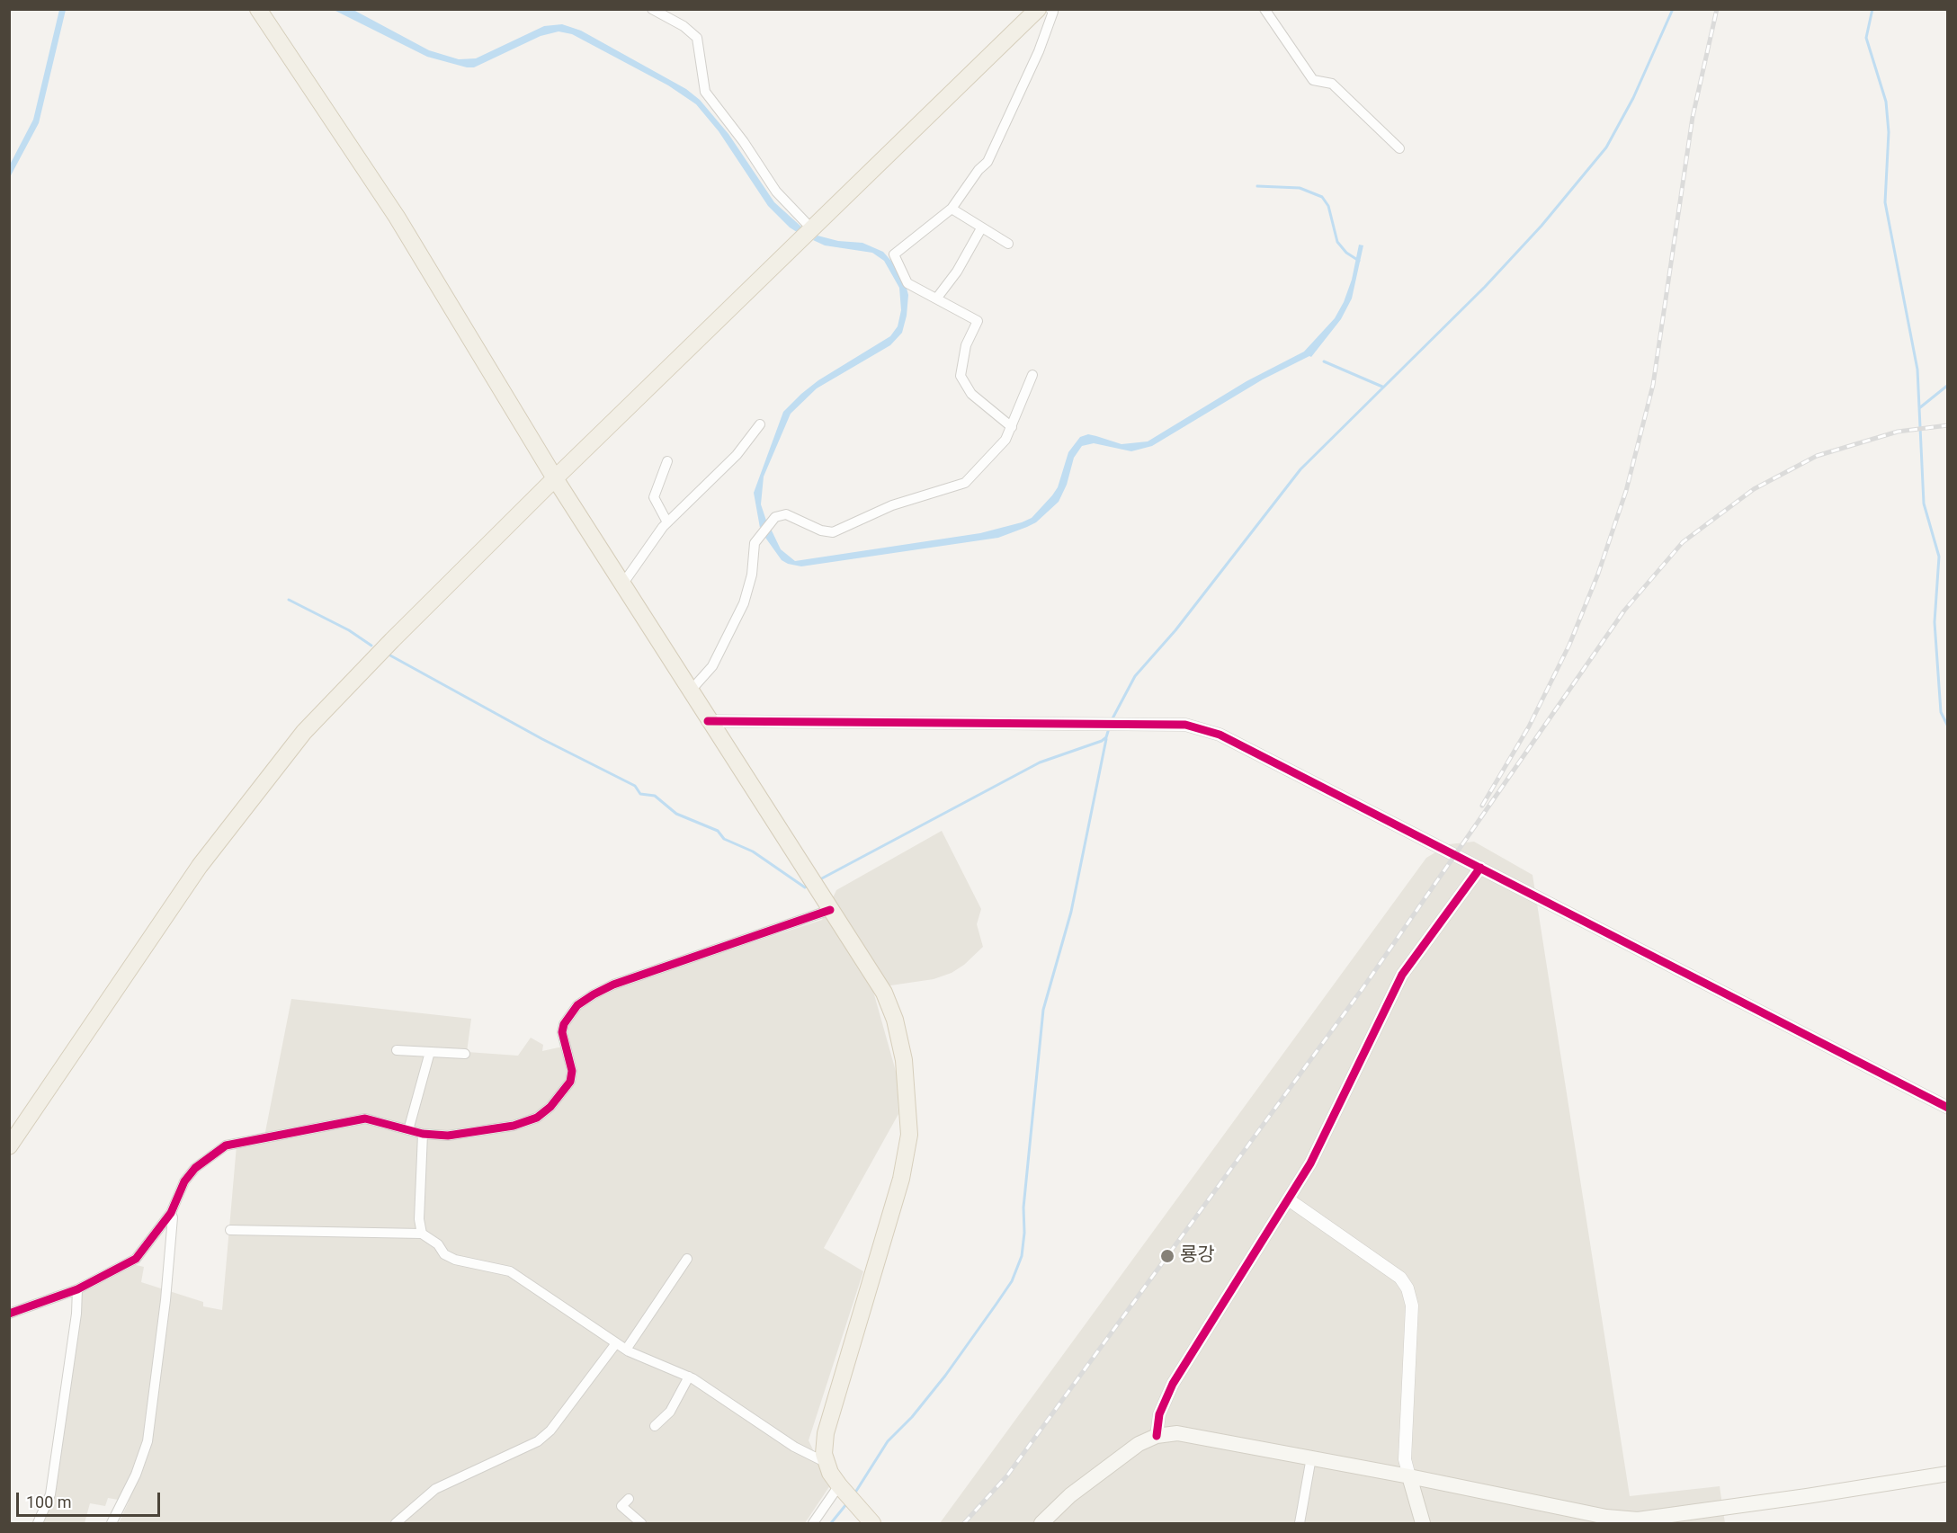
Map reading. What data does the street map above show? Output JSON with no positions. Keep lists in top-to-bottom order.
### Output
{
  "places": ["룡강"],
  "scale_bar": "100 m"
}
